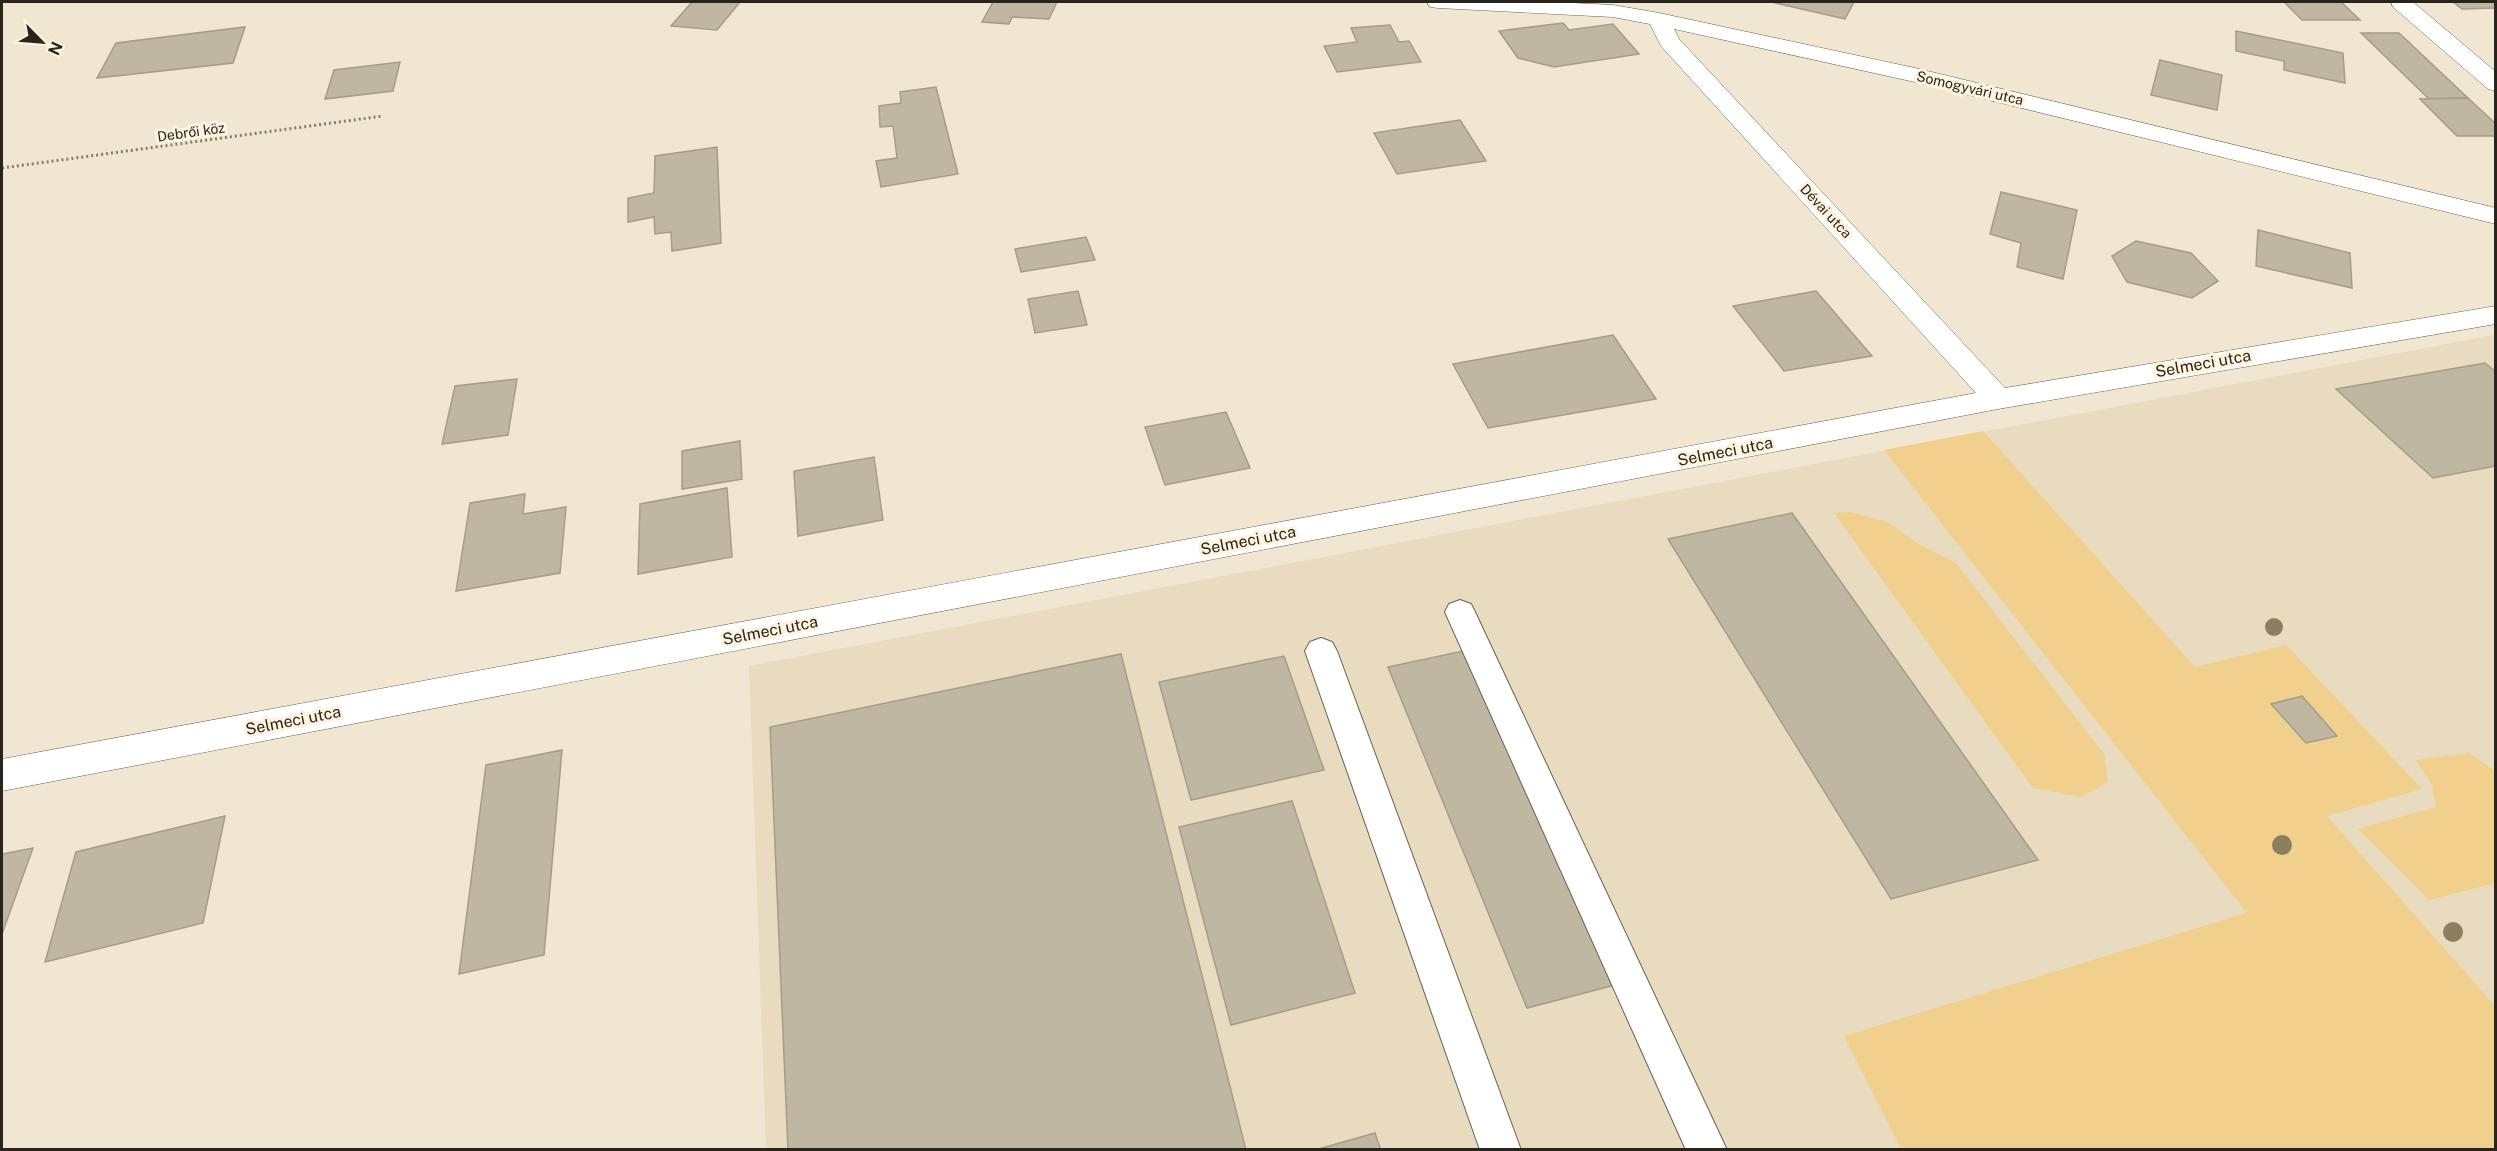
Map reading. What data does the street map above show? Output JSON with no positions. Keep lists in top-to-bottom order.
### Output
{
  "streets": {
    "street": ["Somogyvári utca", "Dévai utca", "Selmeci utca"],
    "path": ["Debrői köz"]
  },
  "crossings": [
    ["Somogyvári utca", "Dévai utca"],
    ["Dévai utca", "Selmeci utca"]
  ],
  "north": "bottom right"
}
